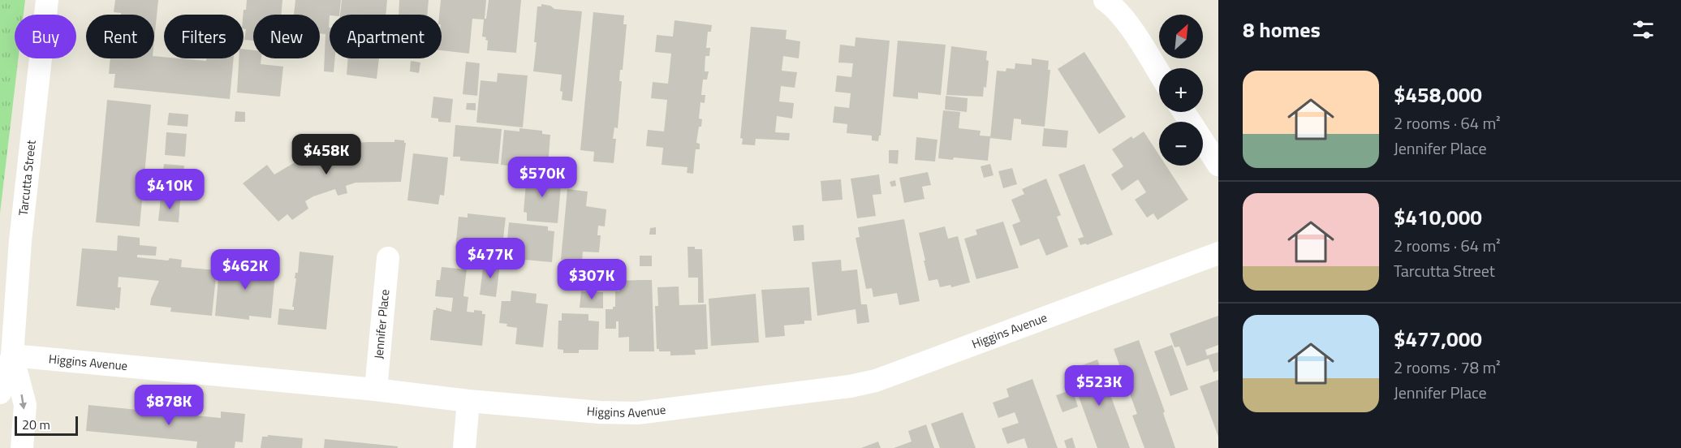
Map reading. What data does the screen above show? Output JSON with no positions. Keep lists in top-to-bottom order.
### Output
{
  "streets": {
    "street": ["Tarcutta Street", "Jennifer Place", "Higgins Avenue"]
  },
  "crossings": [
    ["Tarcutta Street", "Higgins Avenue"],
    ["Jennifer Place", "Higgins Avenue"]
  ],
  "scale_bar": "20 m",
  "north": "top right",
  "page": {
    "heading": "8 homes",
    "map_buttons": ["+", "−"],
    "chip": [
      "Buy",
      "Rent",
      "Filters",
      "New",
      "Apartment"
    ],
    "list": [
      {
        "name": "$458,000",
        "note": "2 rooms · 64 m² · Jennifer Place"
      },
      {
        "name": "$410,000",
        "note": "2 rooms · 64 m² · Tarcutta Street"
      },
      {
        "name": "$477,000",
        "note": "2 rooms · 78 m² · Jennifer Place"
      }
    ],
    "price": [
      "$458K",
      "$570K",
      "$410K",
      "$477K",
      "$462K",
      "$307K",
      "$523K",
      "$878K"
    ],
    "scale": "20 m"
  }
}
